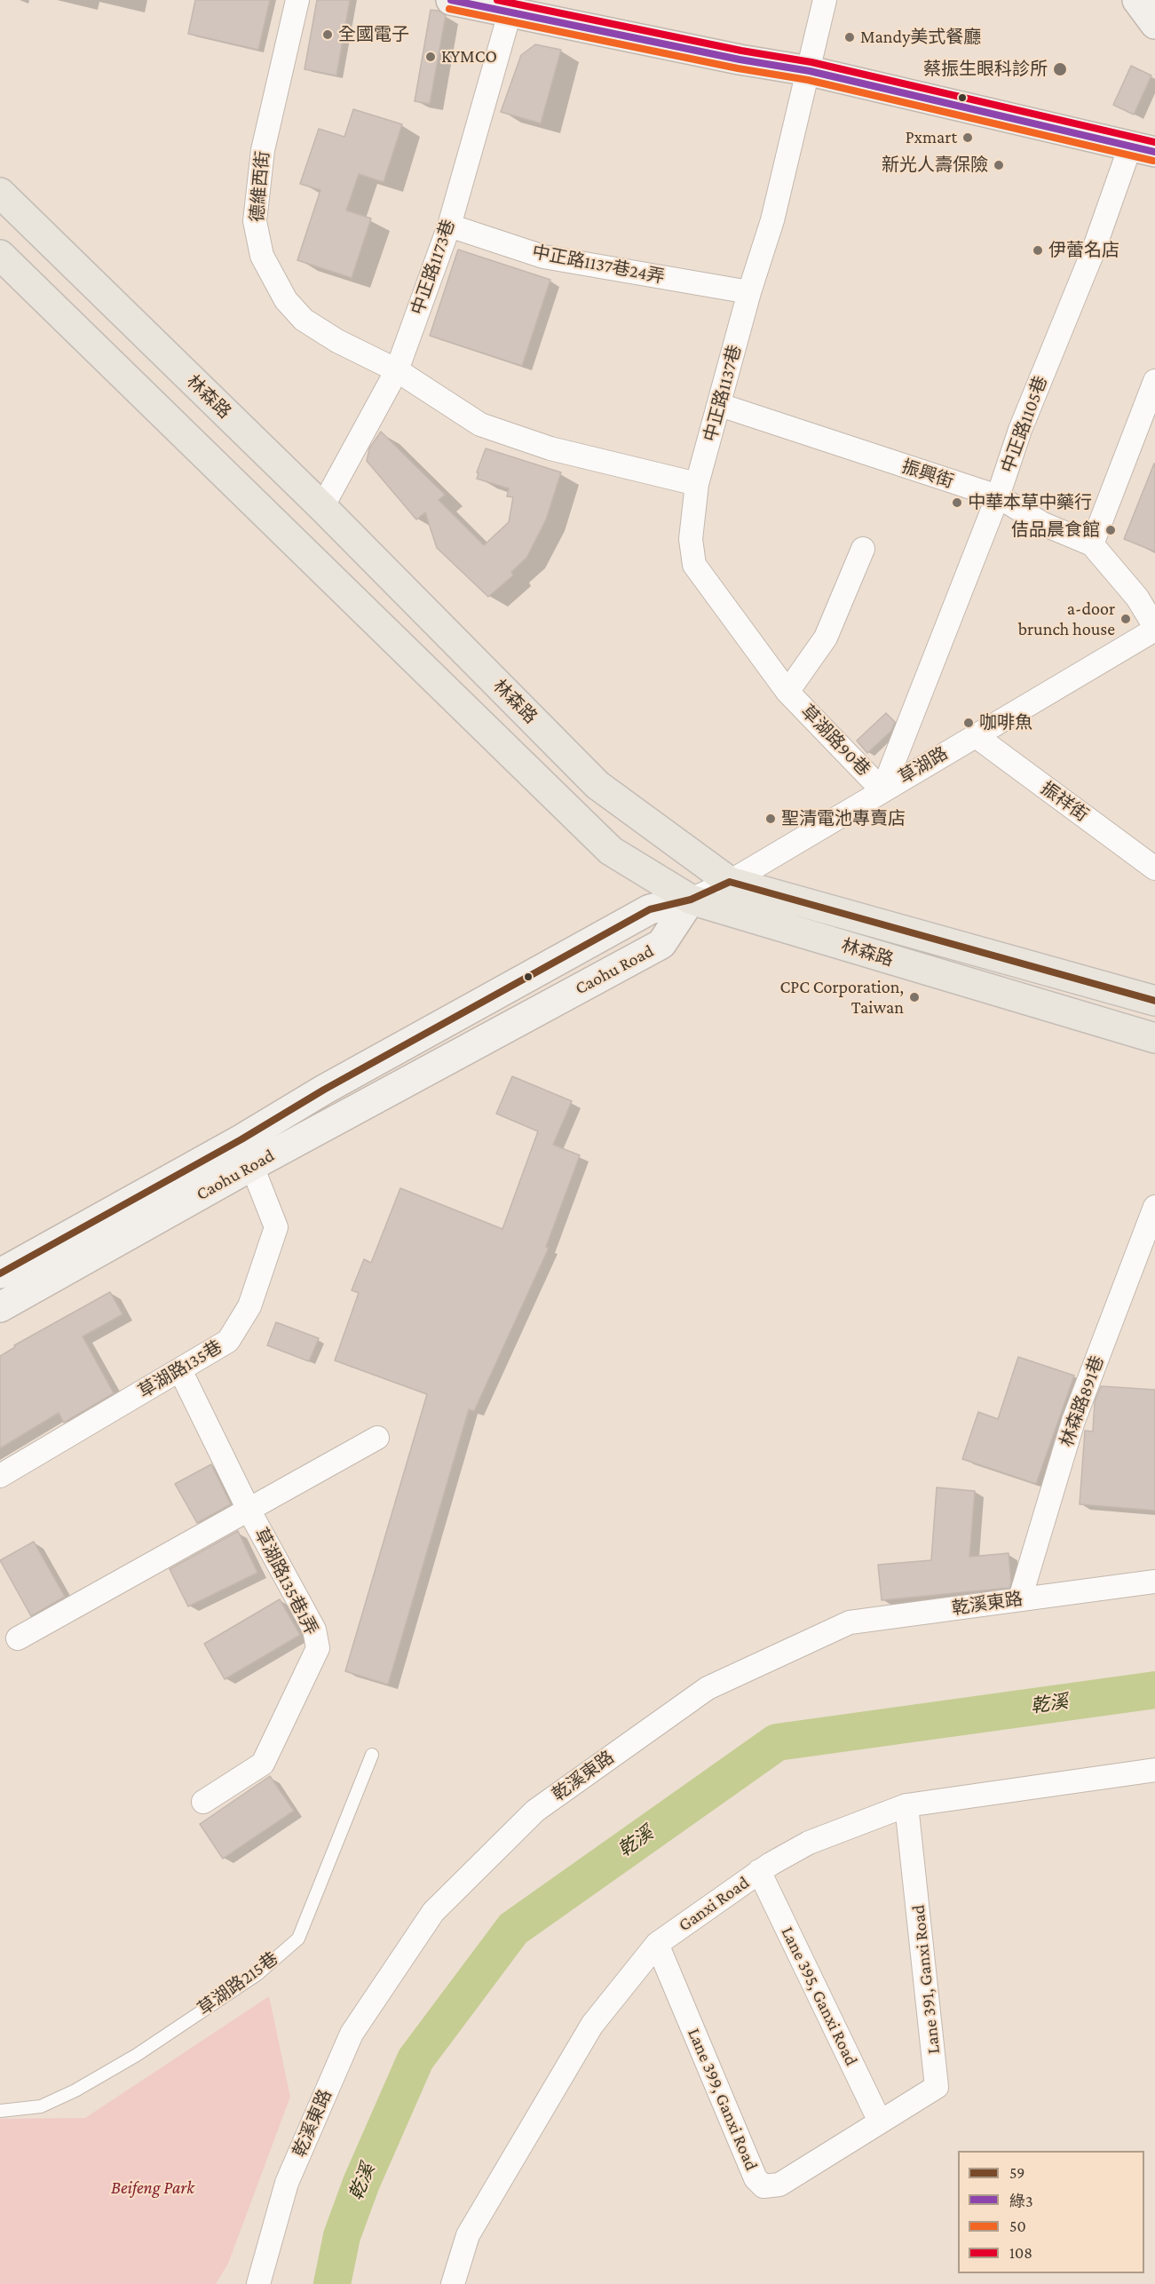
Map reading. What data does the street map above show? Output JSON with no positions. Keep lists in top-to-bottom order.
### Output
{
  "streets": {
    "main road": ["林森路"],
    "street": [
      "德維西街",
      "中正路1137巷24弄",
      "中正路1173巷",
      "中正路1137巷",
      "中正路1105巷",
      "振興街",
      "草湖路90巷",
      "草湖路",
      "振祥街",
      "Caohu Road",
      "草湖路135巷",
      "林森路891巷",
      "草湖路135巷1弄",
      "乾溪東路",
      "Ganxi Road",
      "Lane 391, Ganxi Road",
      "Lane 395, Ganxi Road",
      "Lane 399, Ganxi Road"
    ],
    "lane": ["草湖路215巷"]
  },
  "crossings": [
    ["德維西街", "中正路1173巷"],
    ["德維西街", "中正路1137巷"],
    ["中正路1137巷24弄", "中正路1173巷"],
    ["中正路1137巷24弄", "中正路1137巷"],
    ["中正路1173巷", "林森路"],
    ["中正路1137巷", "振興街"],
    ["中正路1137巷", "草湖路90巷"],
    ["林森路", "草湖路"],
    ["林森路", "Caohu Road"],
    ["中正路1105巷", "振興街"],
    ["中正路1105巷", "草湖路90巷"],
    ["中正路1105巷", "草湖路"],
    ["振興街", "草湖路"],
    ["草湖路90巷", "草湖路"],
    ["草湖路", "振祥街"],
    ["草湖路", "Caohu Road"],
    ["Caohu Road", "草湖路135巷"],
    ["草湖路135巷", "草湖路135巷1弄"],
    ["林森路891巷", "乾溪東路"],
    ["Ganxi Road", "Lane 391, Ganxi Road"],
    ["Ganxi Road", "Lane 395, Ganxi Road"],
    ["Ganxi Road", "Lane 399, Ganxi Road"],
    ["Lane 391, Ganxi Road", "Lane 395, Ganxi Road"],
    ["Lane 391, Ganxi Road", "Lane 399, Ganxi Road"],
    ["Lane 395, Ganxi Road", "Lane 399, Ganxi Road"]
  ],
  "water": ["乾溪"],
  "parks": ["Beifeng Park"],
  "places": [
    "全國電子",
    "Mandy美式餐廳",
    "KYMCO",
    "蔡振生眼科診所",
    "Pxmart",
    "新光人壽保險",
    "伊蕾名店",
    "中華本草中藥行",
    "佶品晨食館",
    "a-door brunch house",
    "咖啡魚",
    "聖清電池專賣店",
    "CPC Corporation, Taiwan"
  ],
  "lines": [
    "transit line 綠3",
    "transit line 108",
    "transit line 50",
    "transit line 59"
  ],
  "legend": [
    "59",
    "綠3",
    "50",
    "108"
  ]
}
